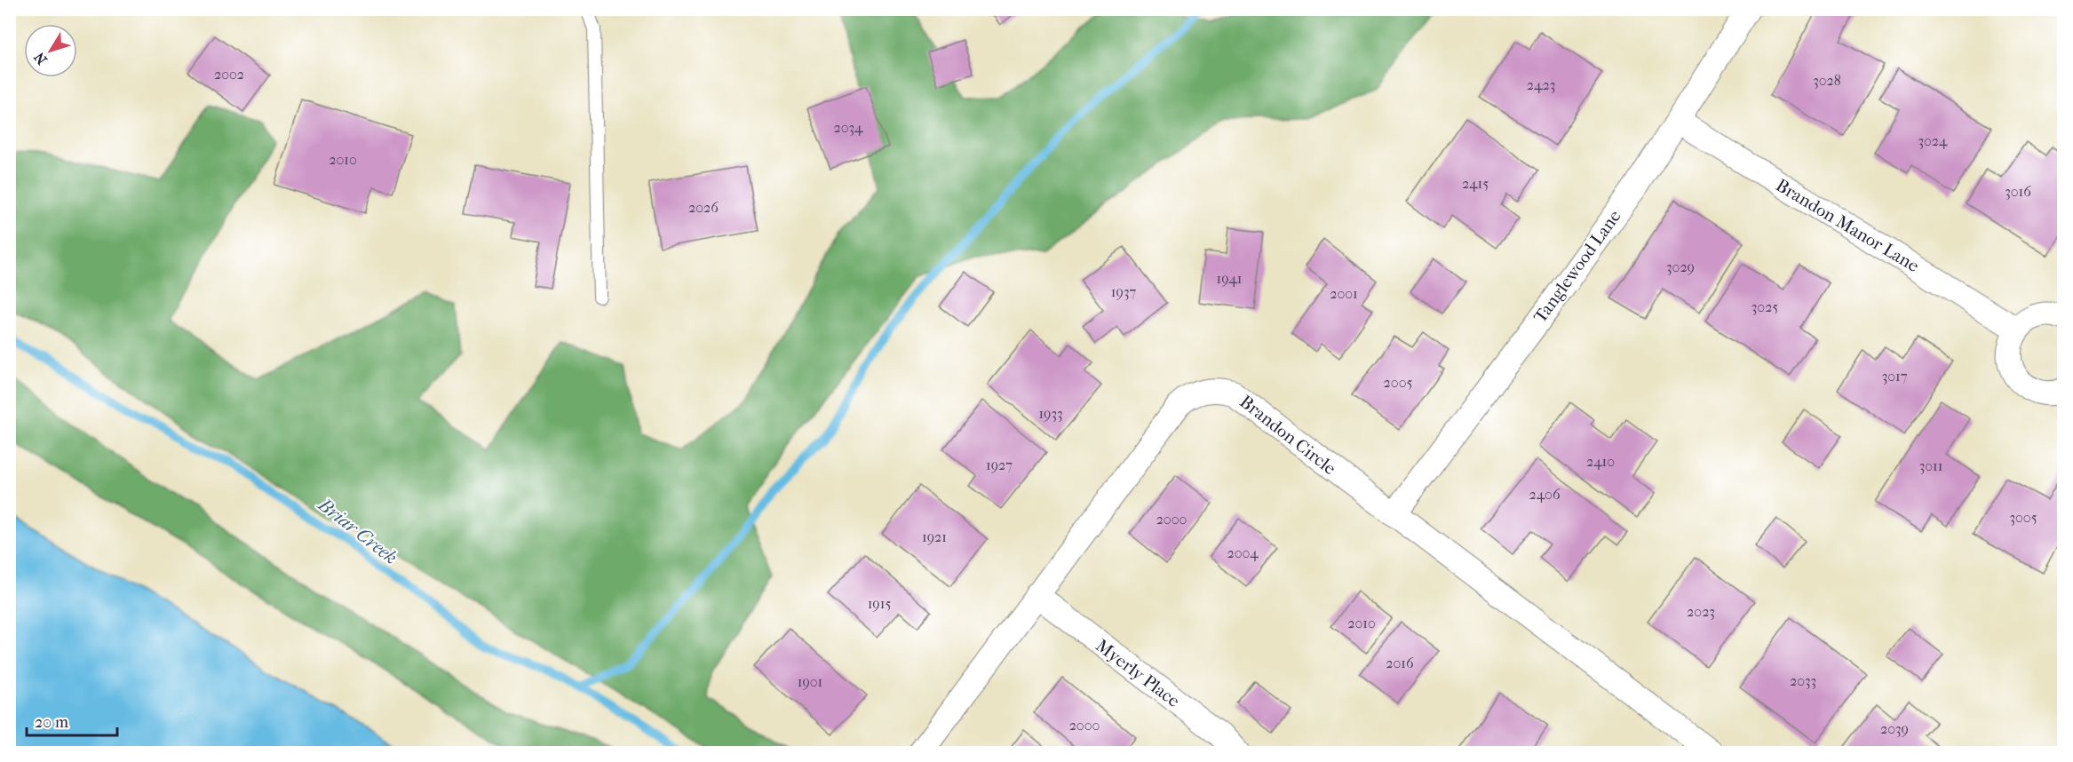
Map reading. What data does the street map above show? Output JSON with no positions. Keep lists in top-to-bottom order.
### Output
{
  "streets": {
    "street": [
      "Brandon Manor Lane",
      "Tanglewood Lane",
      "Brandon Circle",
      "Myerly Place"
    ]
  },
  "crossings": [
    ["Brandon Manor Lane", "Tanglewood Lane"],
    ["Tanglewood Lane", "Brandon Circle"],
    ["Brandon Circle", "Myerly Place"]
  ],
  "water": ["Briar Creek"],
  "house_numbers": [
    "2002",
    "3028",
    "2423",
    "2034",
    "3024",
    "2010",
    "2415",
    "3016",
    "2026",
    "3029",
    "1941",
    "1937",
    "2001",
    "3025",
    "3017",
    "2005",
    "1933",
    "2410",
    "1927",
    "3011",
    "2406",
    "3005",
    "2000",
    "1921",
    "2004",
    "1915",
    "2023",
    "2010",
    "2016",
    "2033",
    "1901",
    "2000",
    "2039"
  ],
  "scale_bar": "20 m",
  "north": "bottom left"
}
